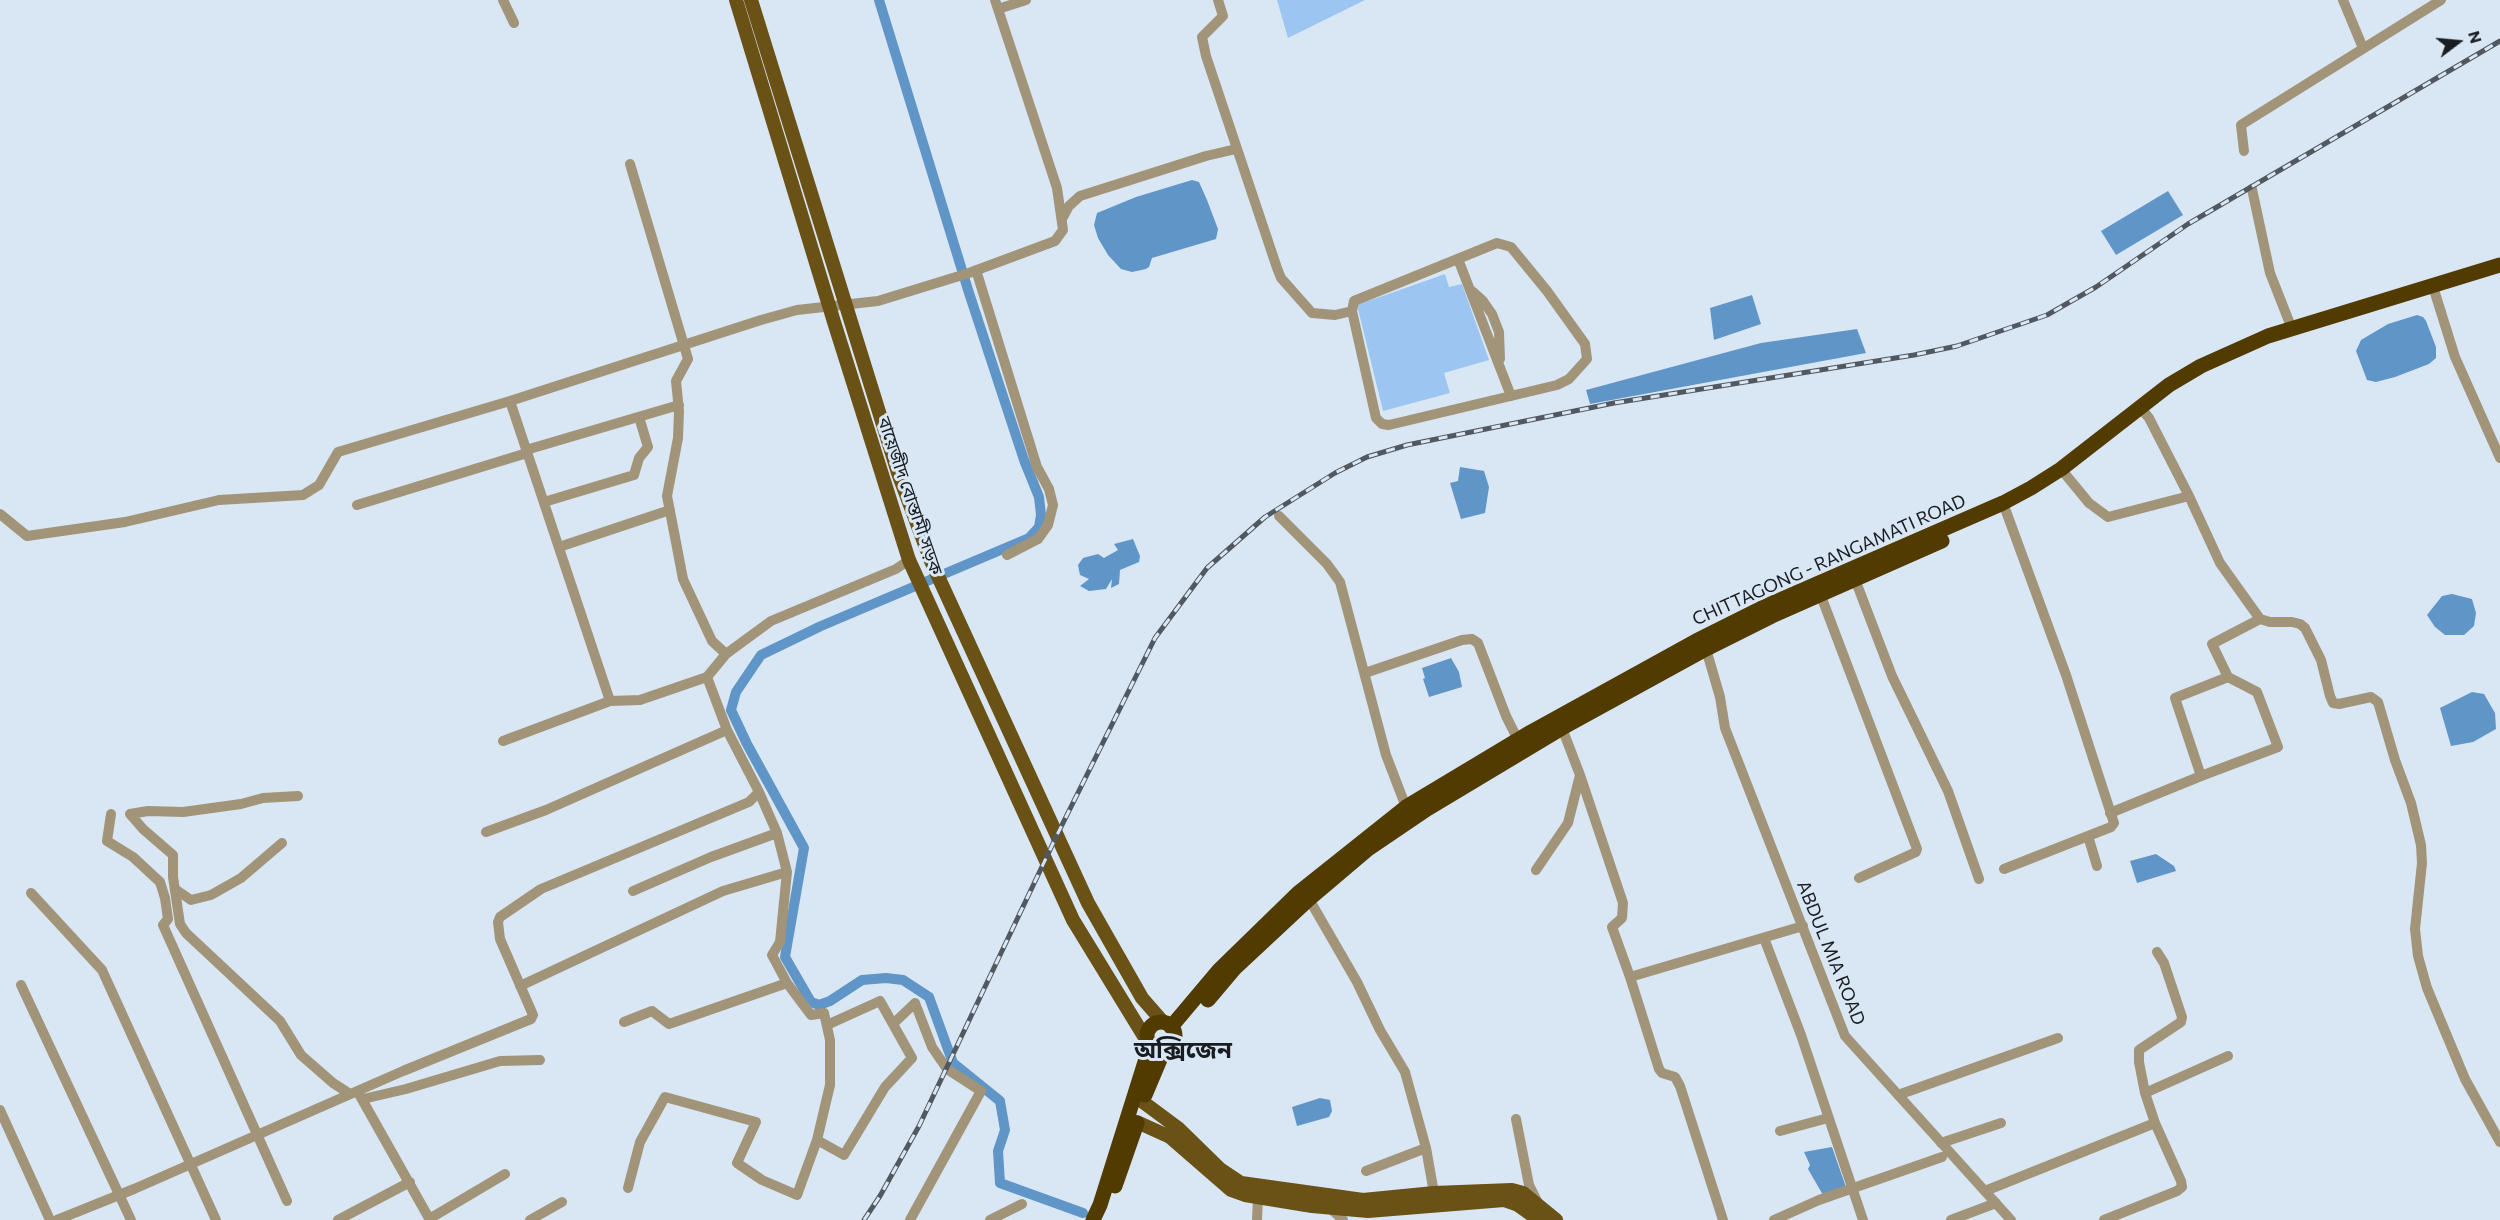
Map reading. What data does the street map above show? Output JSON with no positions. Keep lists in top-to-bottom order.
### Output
{
  "streets": {
    "highway": ["CHITTAGONG - RANGAMATI ROAD"],
    "main road": ["বায়েজীদ বোস্তামী সড়ক"],
    "street": ["ABDUL MIA ROAD"]
  },
  "crossings": [
    ["বায়েজীদ বোস্তামী সড়ক", "CHITTAGONG - RANGAMATI ROAD"],
    ["CHITTAGONG - RANGAMATI ROAD", "ABDUL MIA ROAD"]
  ],
  "districts": ["অক্সিজেন"],
  "north": "right"
}
